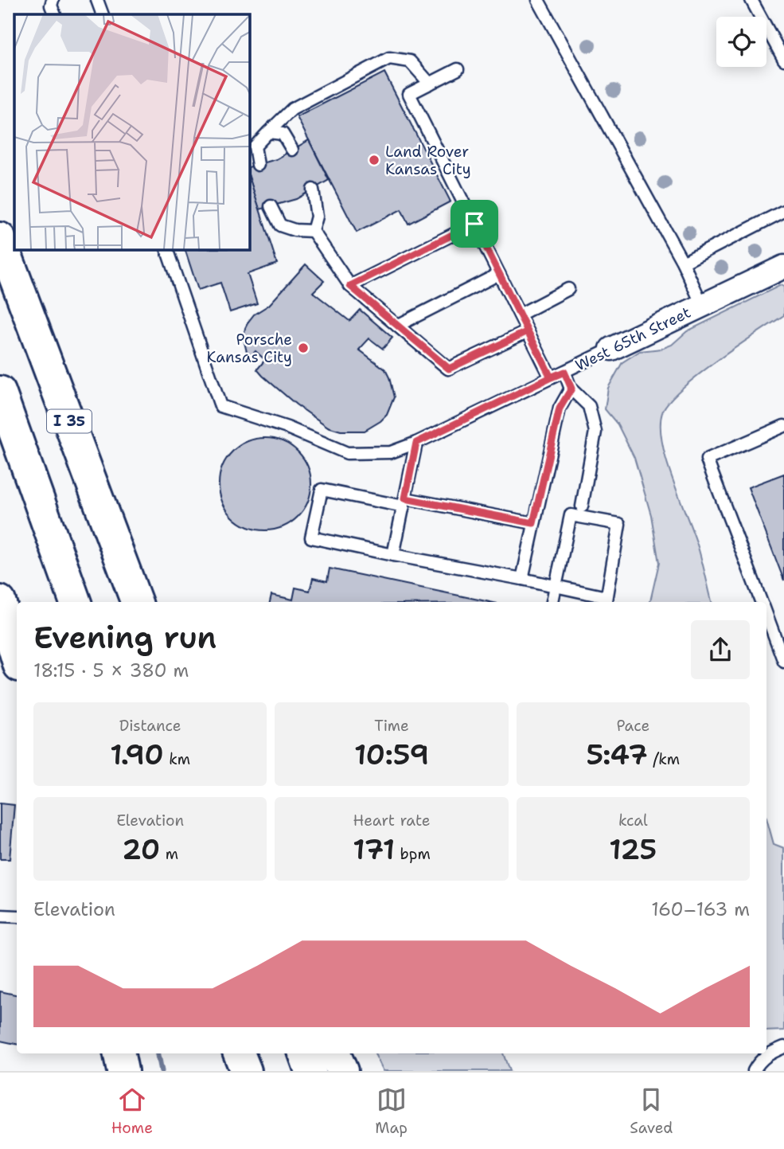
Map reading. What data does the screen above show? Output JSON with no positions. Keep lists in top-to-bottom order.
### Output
{
  "streets": {
    "main road": ["I 35"],
    "street": ["West 65th Street"]
  },
  "places": ["Land Rover Kansas City", "Porsche Kansas City"],
  "page": {
    "heading": ["Evening run", "18:15 · 5 × 380 m"],
    "stats": [
      ["Distance", "1.90 km"],
      ["Time", "10:59"],
      ["Pace", "5:47 /km"],
      ["Elevation", "20 m"],
      ["Heart rate", "171 bpm"],
      ["kcal", "125"]
    ],
    "chart": ["Elevation", "160–163 m"],
    "tabs": ["Home", "Map", "Saved"]
  }
}
